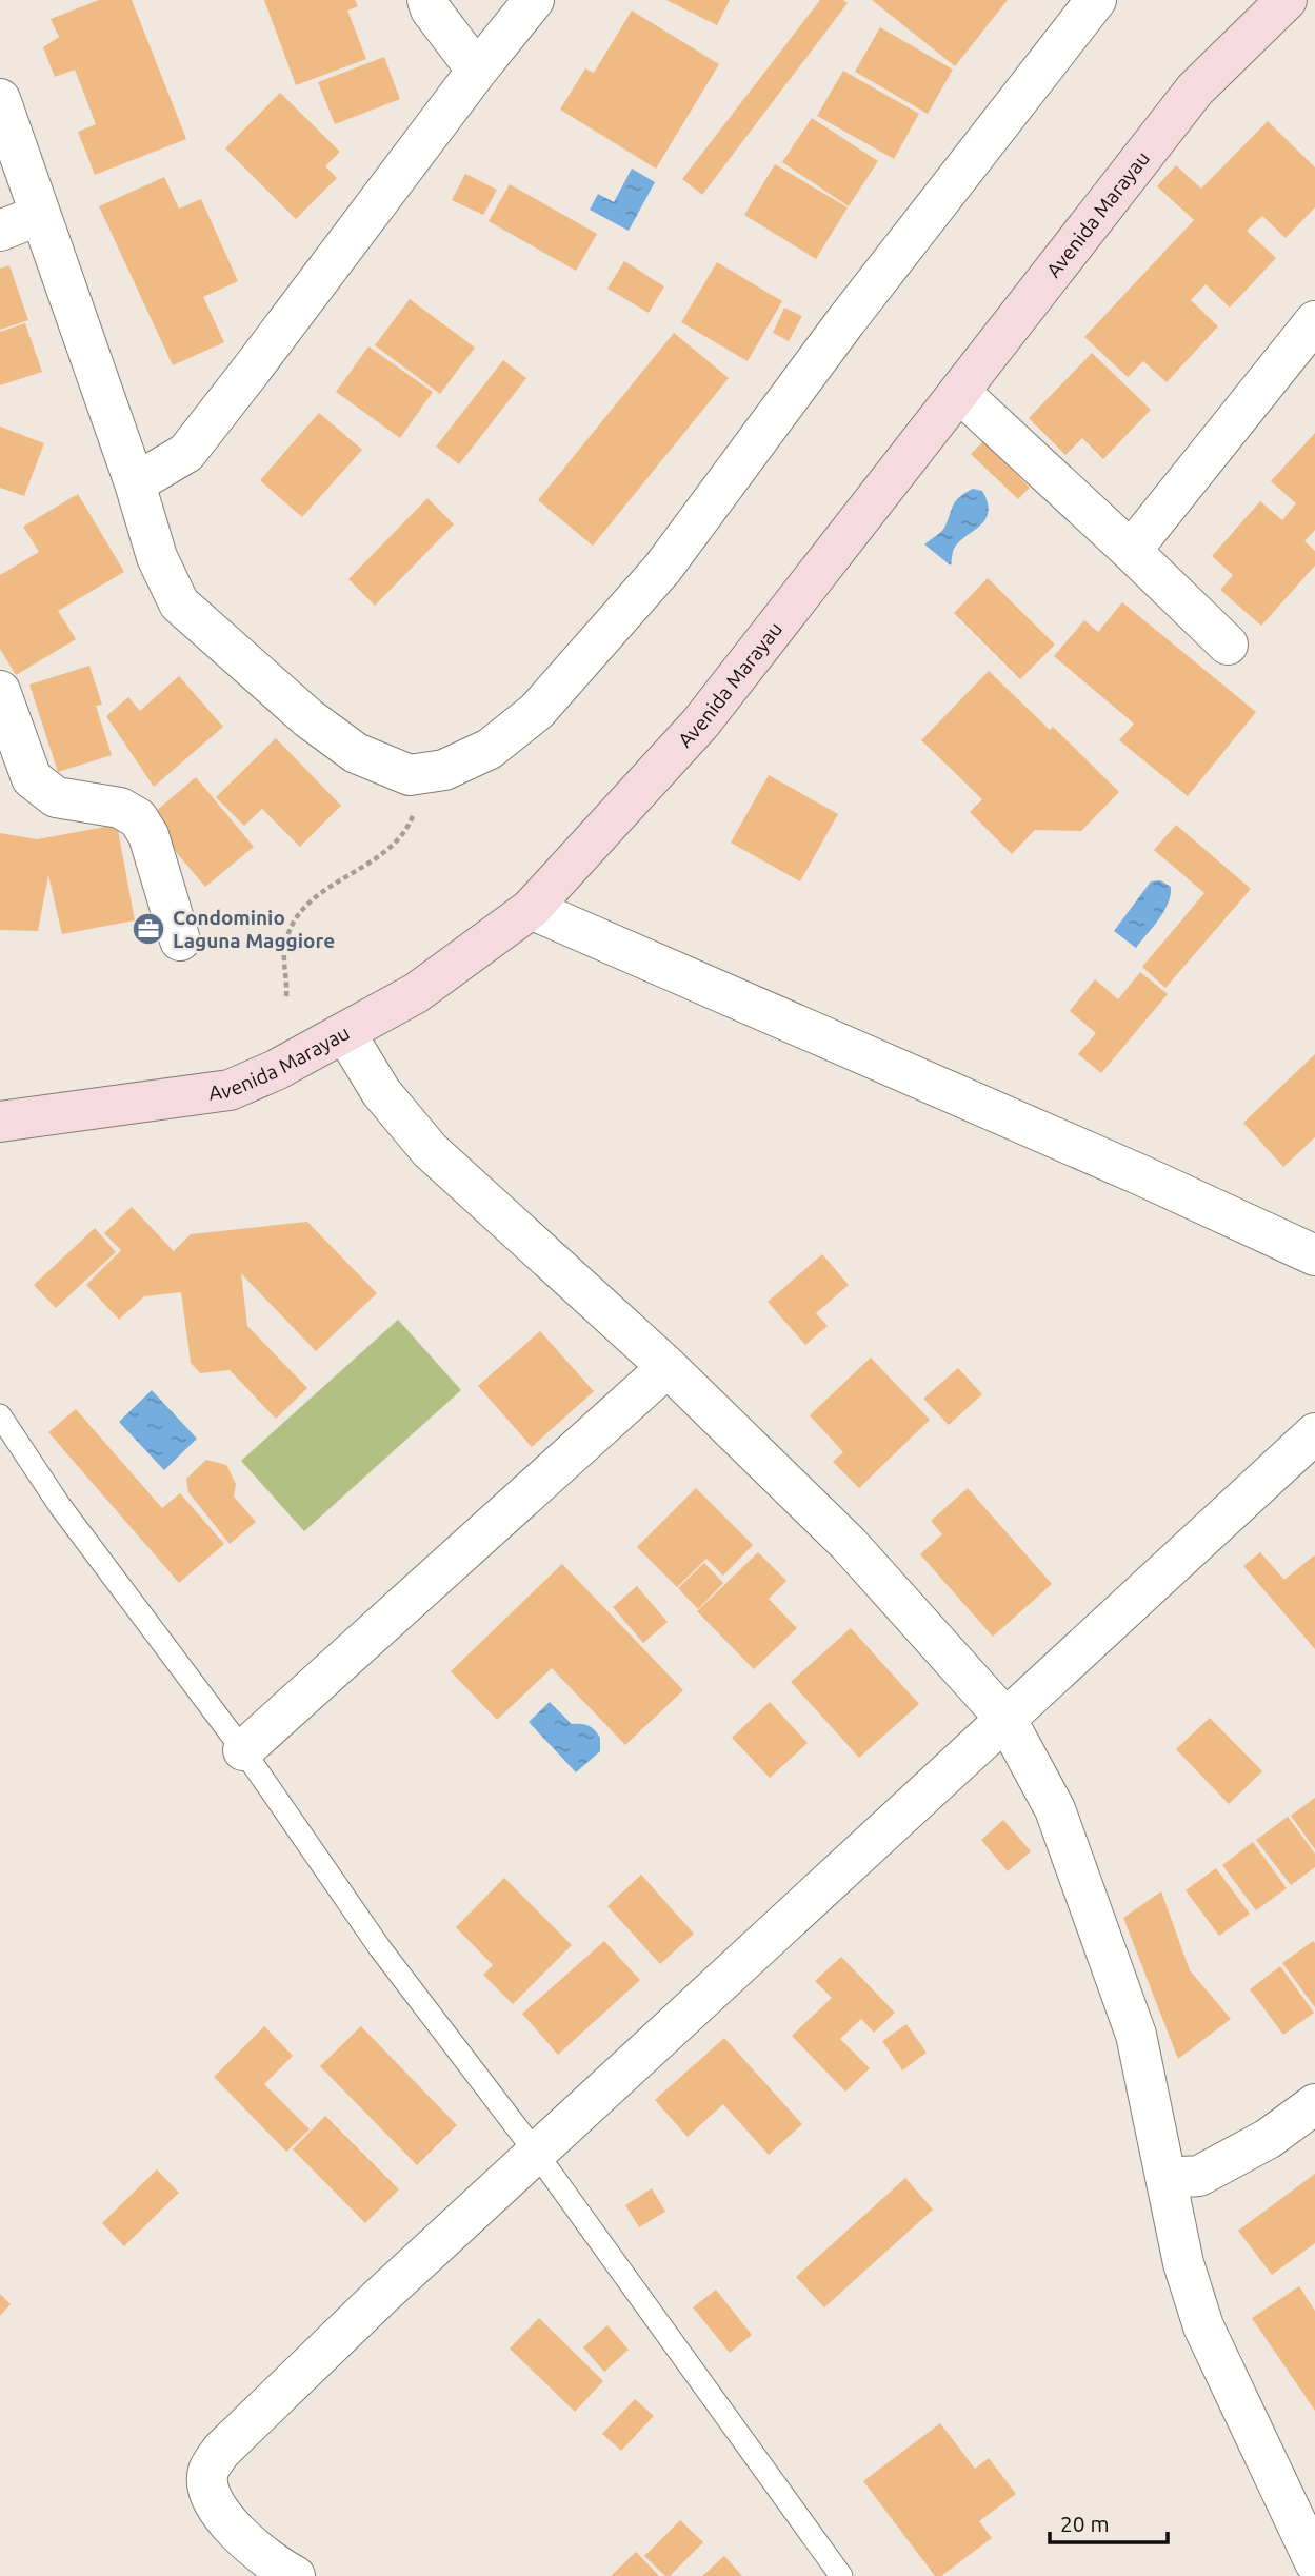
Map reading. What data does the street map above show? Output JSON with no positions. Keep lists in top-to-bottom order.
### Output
{
  "streets": {
    "street": ["Avenida Marayau"]
  },
  "places": {
    "office": ["Condominio Laguna Maggiore"]
  },
  "scale_bar": "20 m"
}
